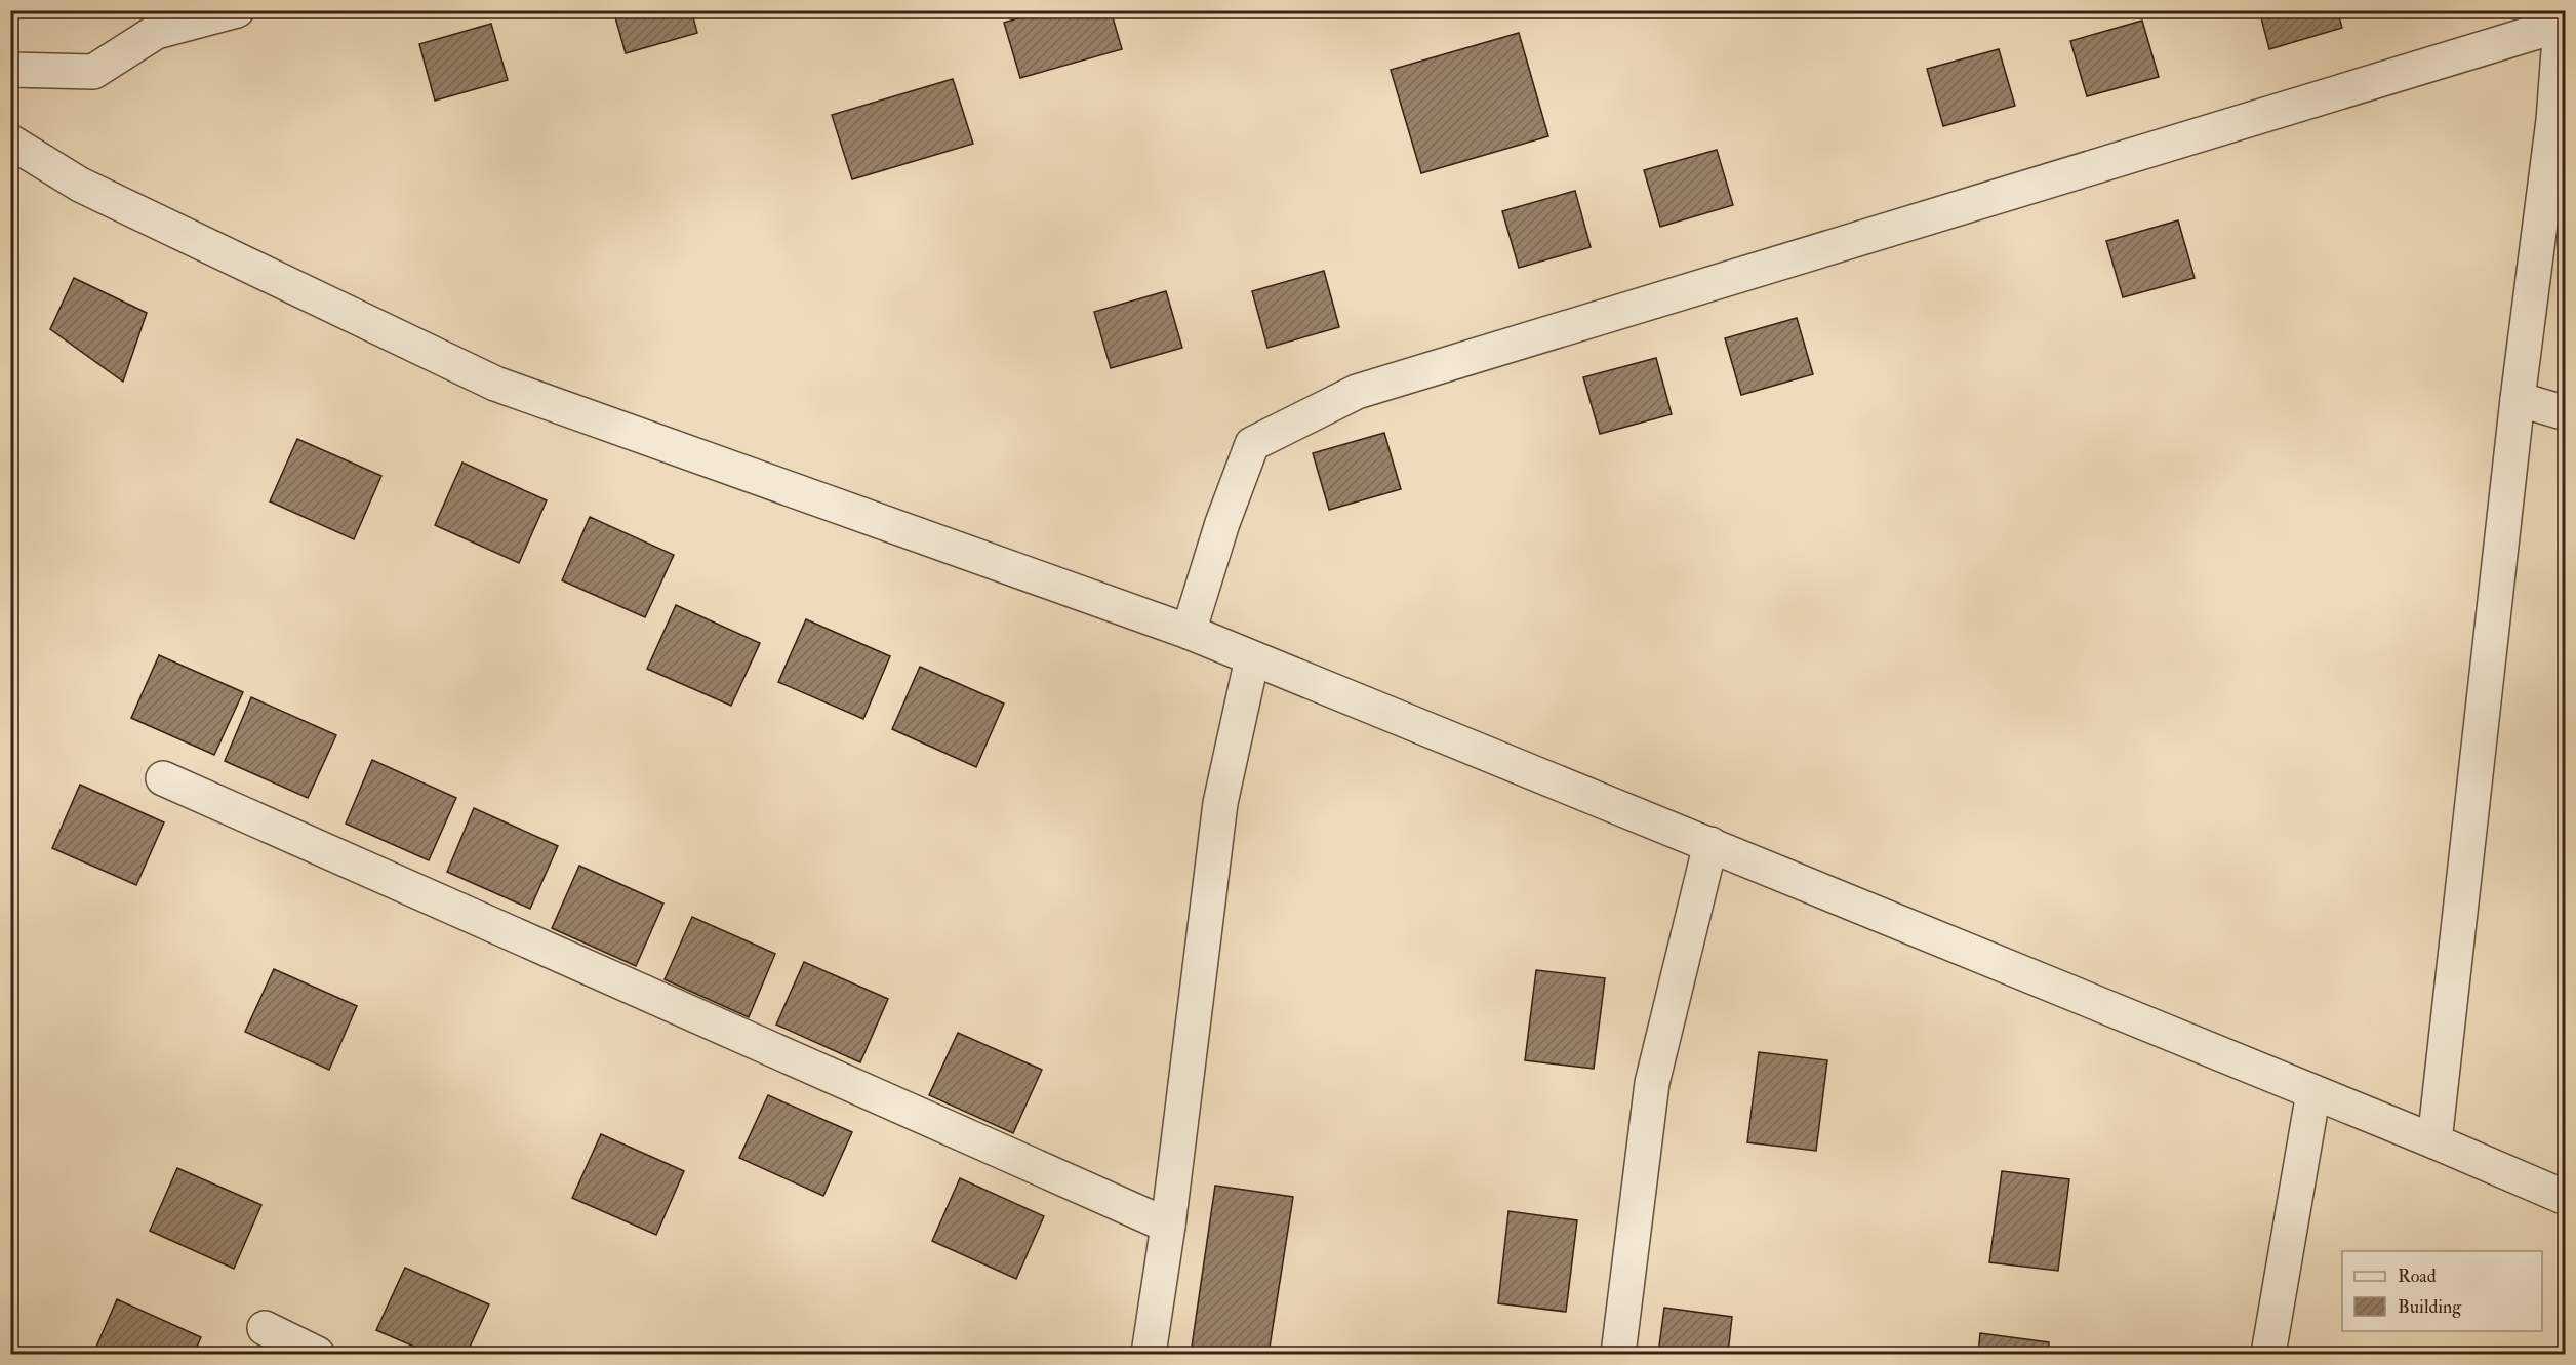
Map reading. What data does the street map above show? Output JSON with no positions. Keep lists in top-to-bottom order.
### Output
{
  "legend": ["Road", "Building"]
}
